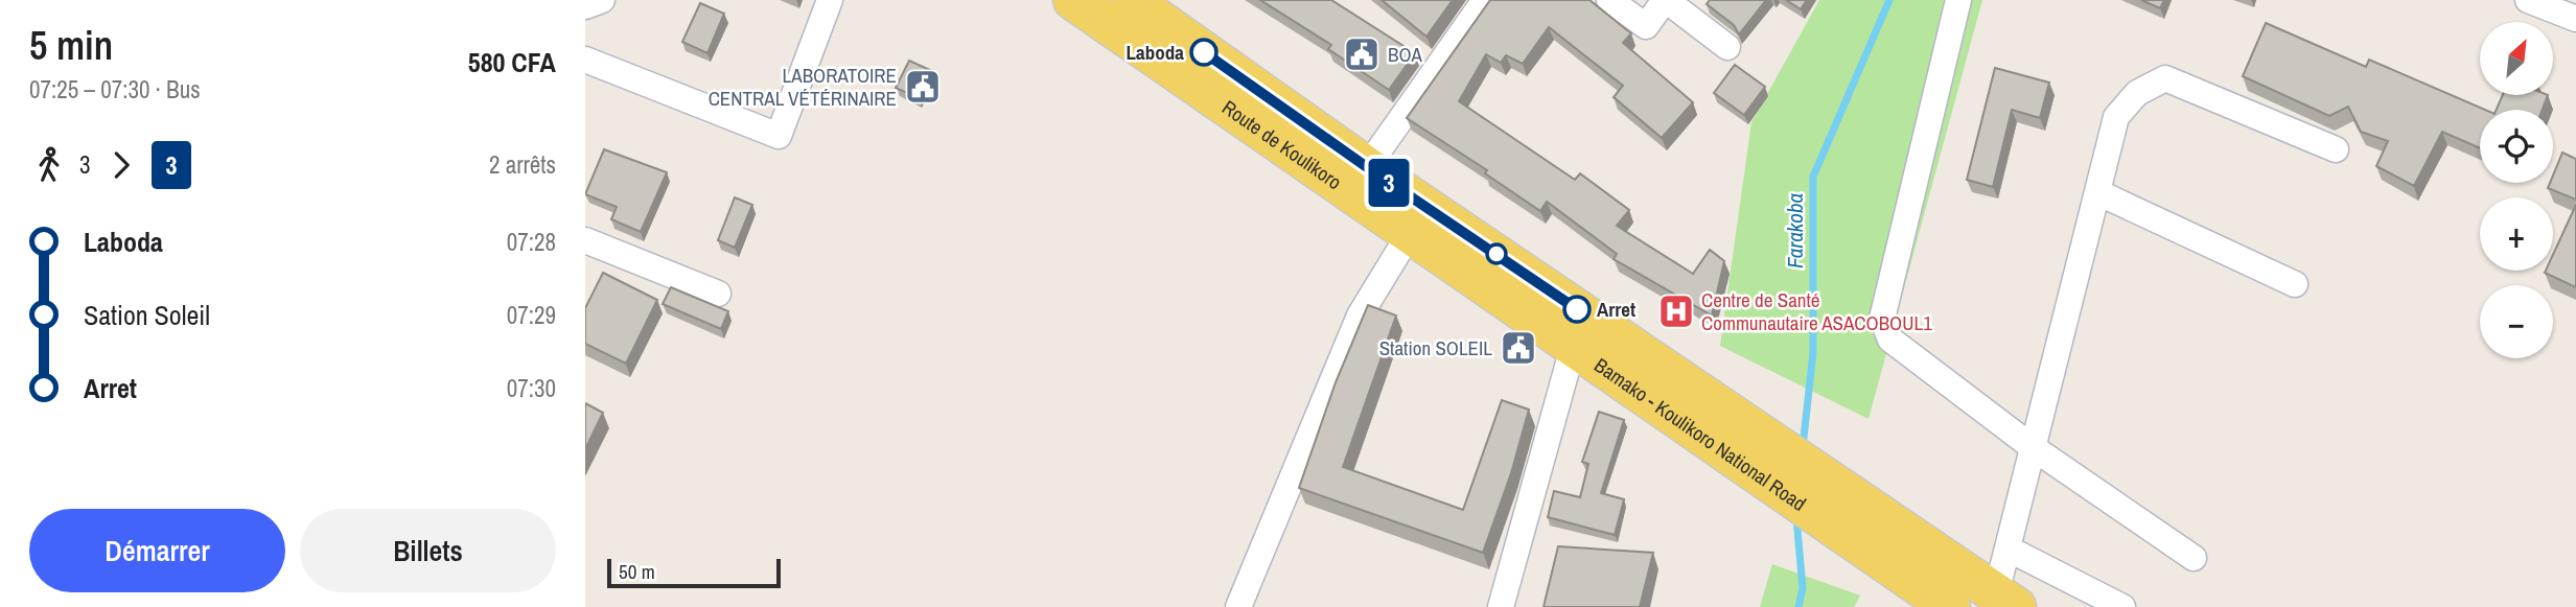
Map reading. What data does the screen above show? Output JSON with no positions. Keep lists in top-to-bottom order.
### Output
{
  "streets": {
    "main road": ["Route de Koulikoro", "Bamako - Koulikoro National Road"]
  },
  "crossings": [
    ["Route de Koulikoro", "Bamako - Koulikoro National Road"]
  ],
  "water": ["Farakoba"],
  "places": {
    "other": ["Laboda", "Arret"],
    "public building": ["BOA", "LABORATOIRE CENTRAL VÉTÉRINAIRE", "Station SOLEIL"],
    "hospital": ["Centre de Santé Communautaire ASACOBOUL1"]
  },
  "lines": ["bus line 3"],
  "scale_bar": "50 m",
  "north": "top right",
  "page": {
    "heading": ["5 min", "07:25 – 07:30 · Bus", "580 CFA"],
    "on_map": "3",
    "map_buttons": ["+", "−"],
    "legs": ["3", "3", "2 arrêts"],
    "list": [
      {
        "name": "Laboda",
        "value": "07:28"
      },
      {
        "name": "Sation Soleil",
        "value": "07:29"
      },
      {
        "name": "Arret",
        "value": "07:30"
      }
    ],
    "buttons": ["Démarrer", "Billets"],
    "scale": "50 m"
  }
}
